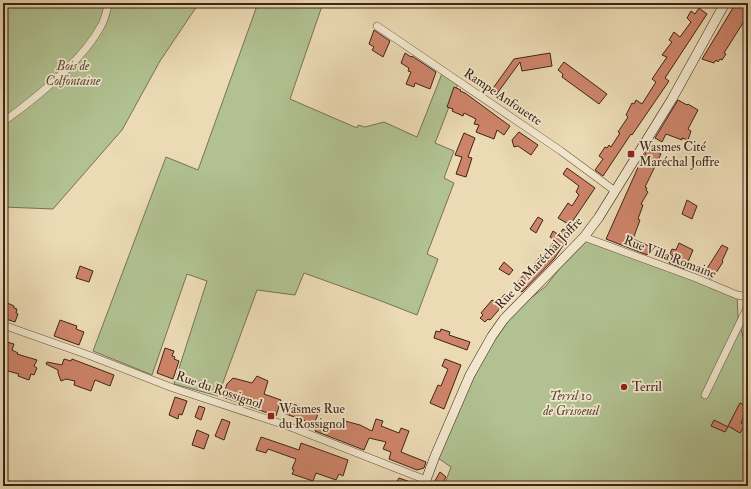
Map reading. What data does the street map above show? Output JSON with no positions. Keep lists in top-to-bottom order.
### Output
{
  "streets": {
    "street": [
      "Rampe Anfouette",
      "Rue Villa Romaine",
      "Rue du Maréchal Joffre",
      "Rue du Rossignol"
    ]
  },
  "crossings": [
    ["Rampe Anfouette", "Rue du Maréchal Joffre"],
    ["Rue Villa Romaine", "Rue du Maréchal Joffre"],
    ["Rue du Maréchal Joffre", "Rue du Rossignol"]
  ],
  "parks": ["Bois de Colfontaine", "Terril 10 de Grisoeuil"],
  "places": {
    "transit": ["Wasmes Cité Maréchal Joffre", "Wasmes Rue du Rossignol"],
    "other": ["Terril"]
  }
}
